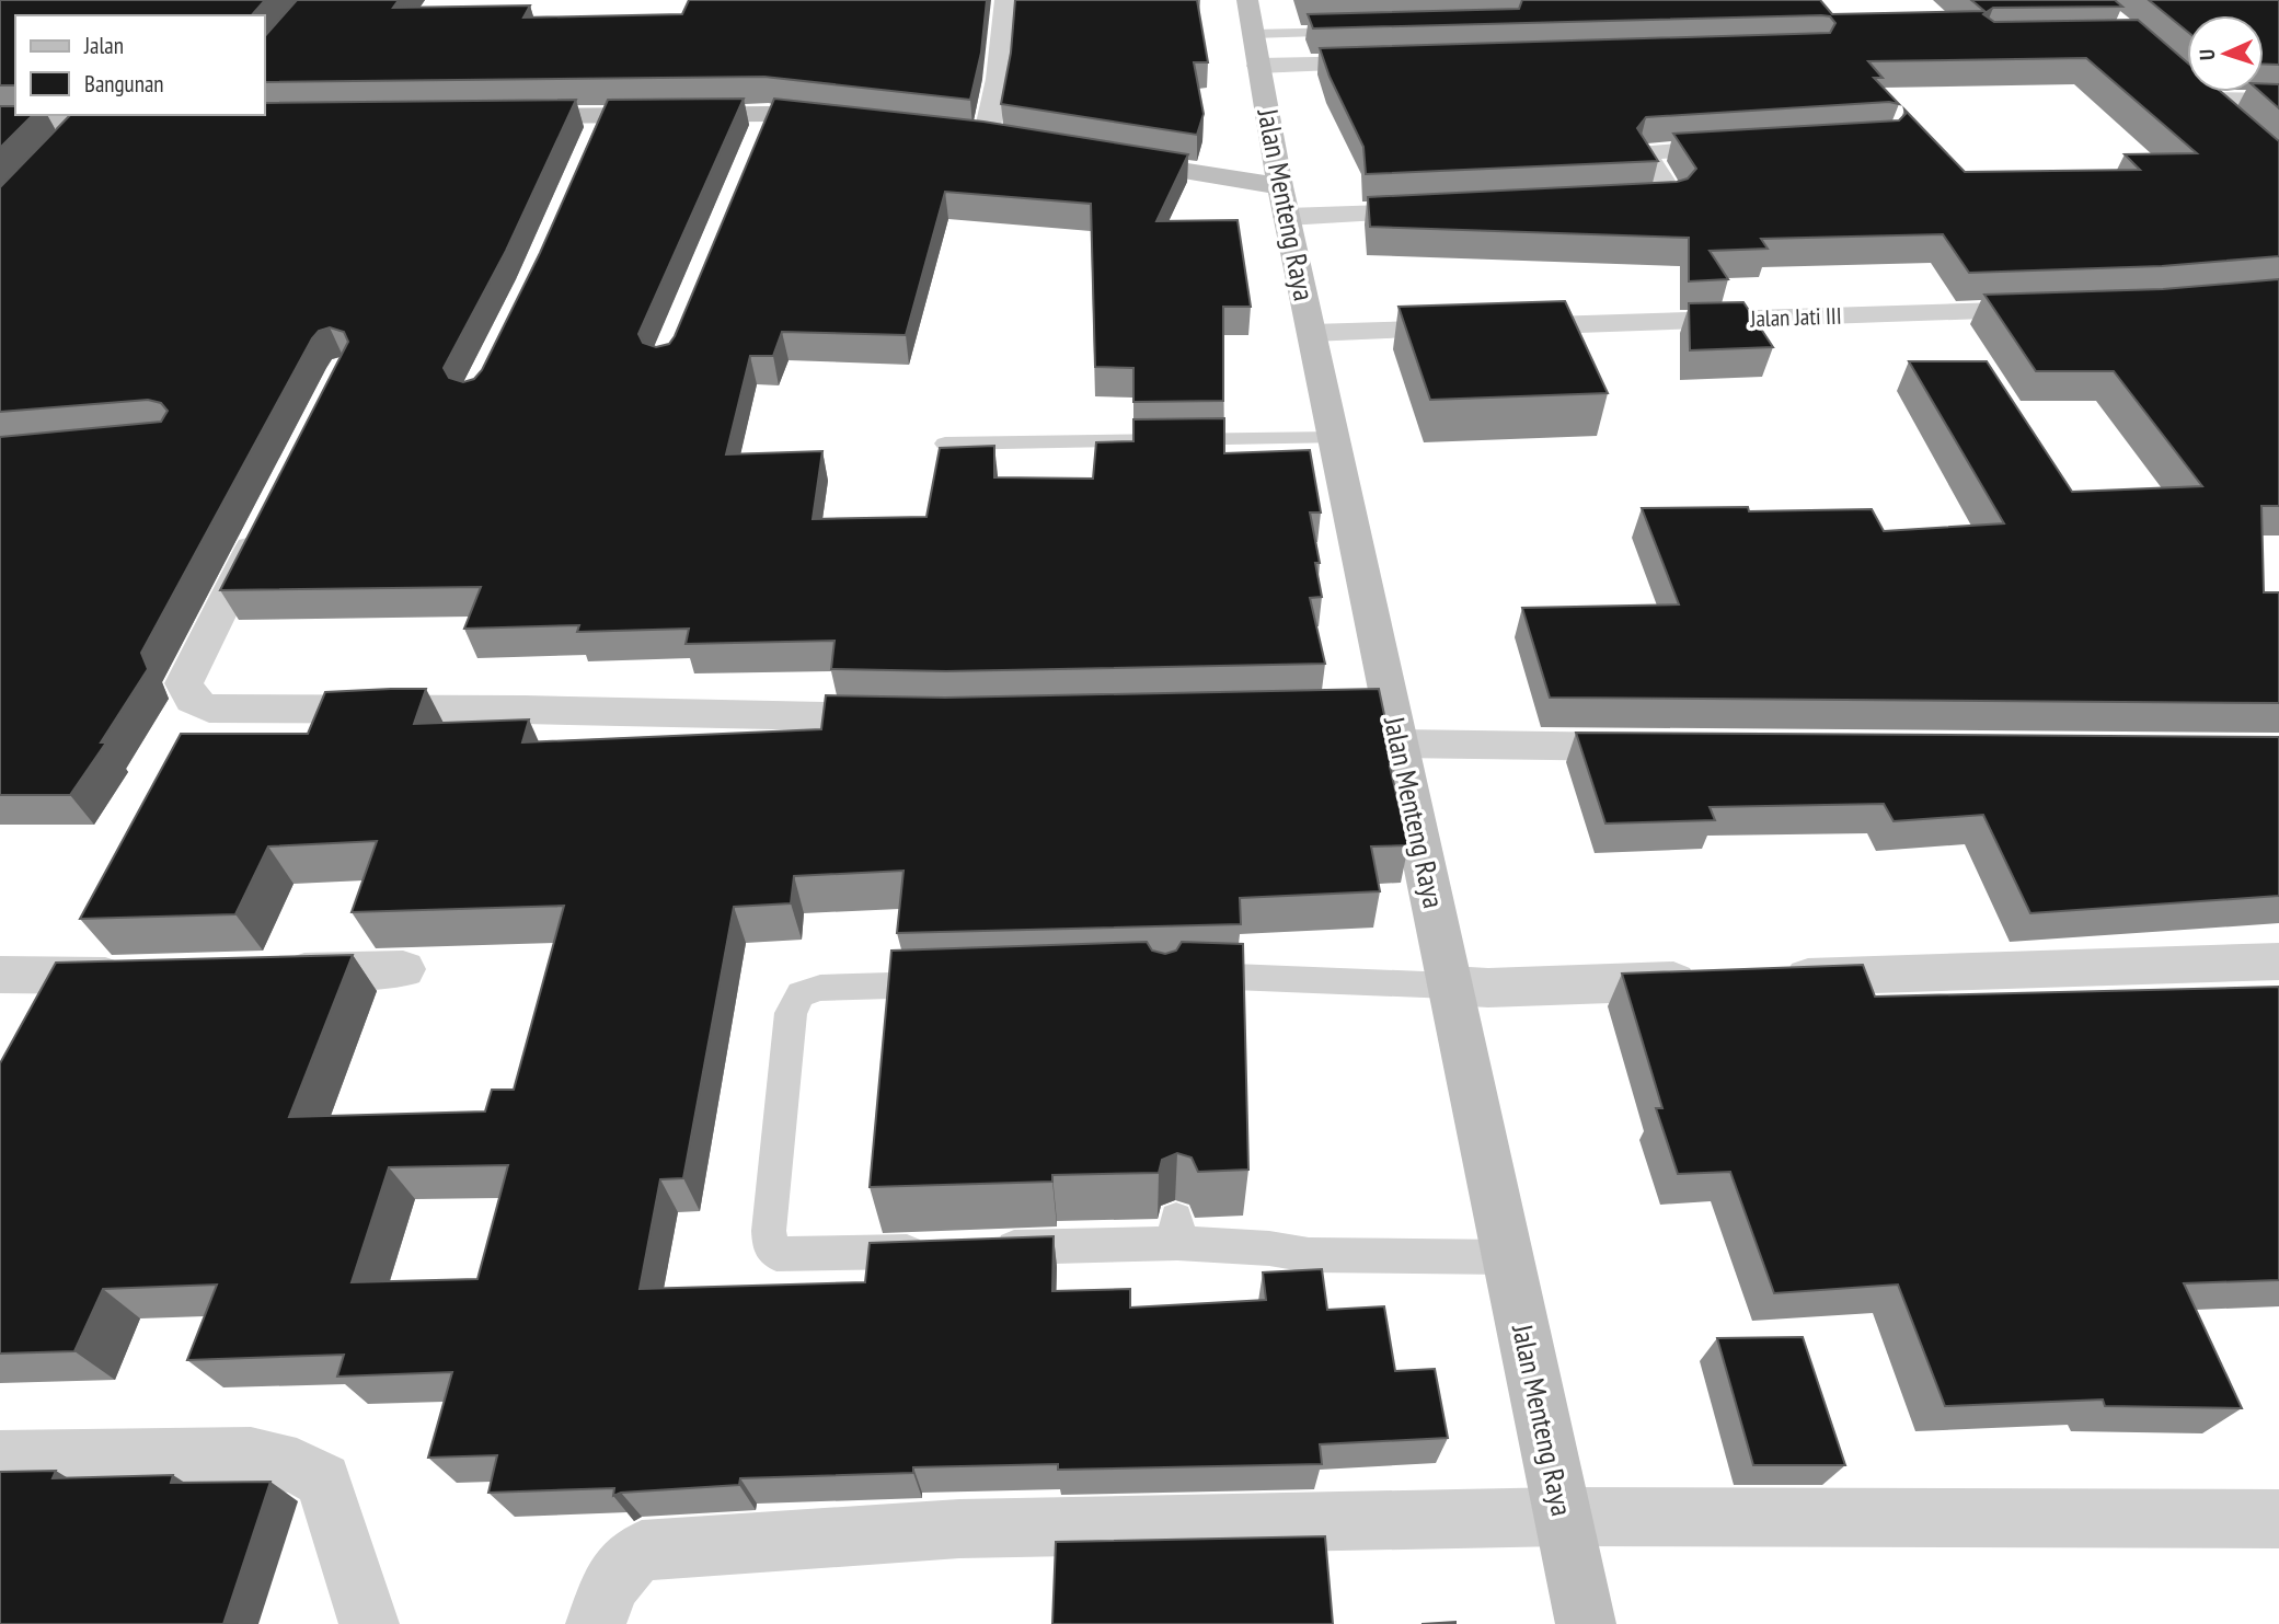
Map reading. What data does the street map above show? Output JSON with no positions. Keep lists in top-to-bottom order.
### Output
{
  "streets": {
    "street": ["Jalan Menteng Raya", "Jalan Jati III"]
  },
  "crossings": [
    ["Jalan Menteng Raya", "Jalan Jati III"]
  ],
  "legend": ["Jalan", "Bangunan"],
  "north": "left"
}
